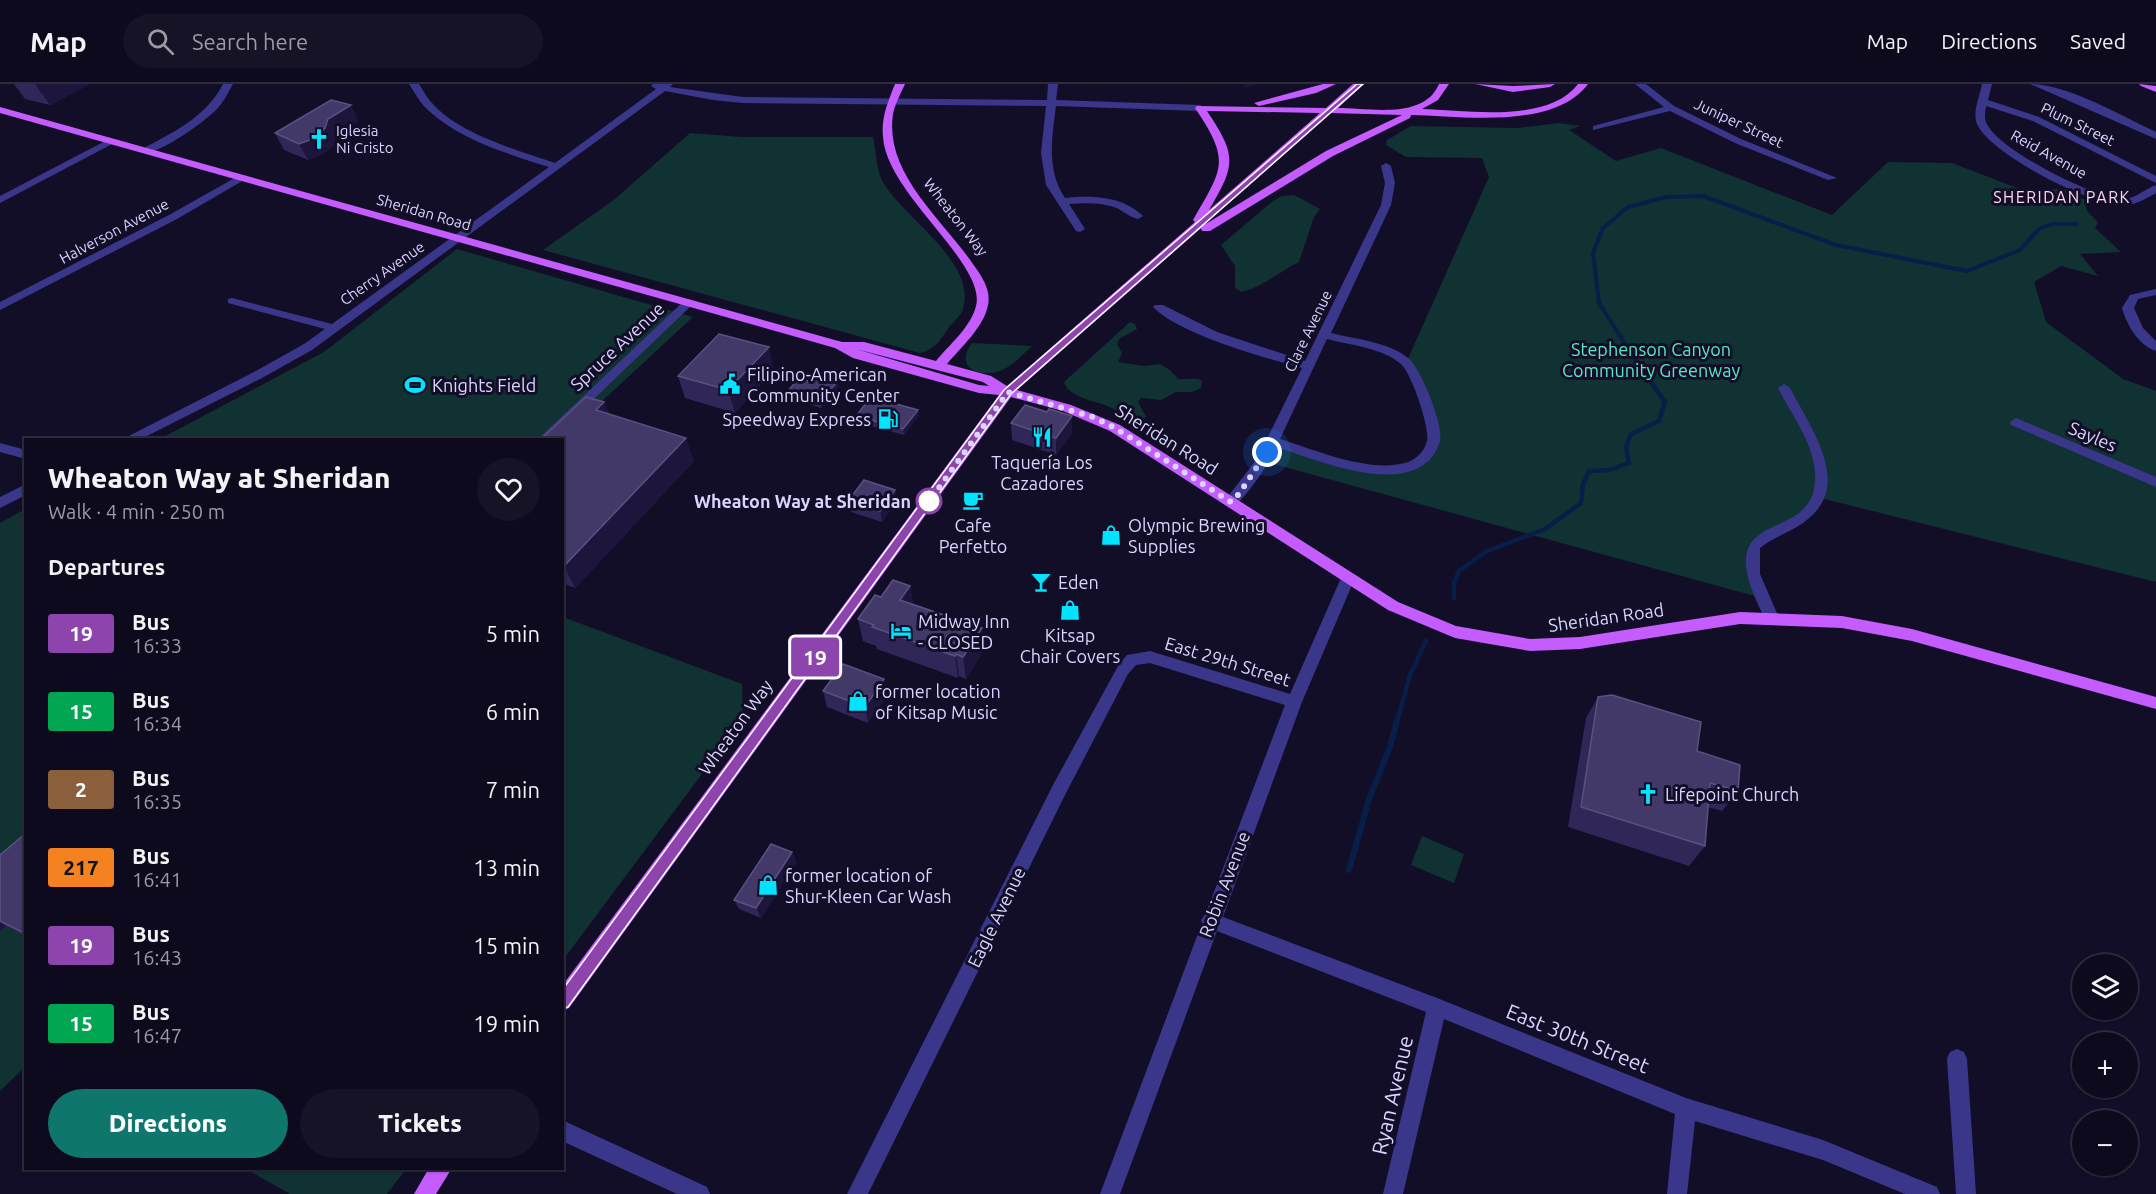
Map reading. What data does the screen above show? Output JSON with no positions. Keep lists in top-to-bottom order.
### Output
{
  "streets": {
    "main road": ["Sheridan Road", "Wheaton Way"],
    "street": [
      "Juniper Street",
      "Plum Street",
      "Reid Avenue",
      "Halverson Avenue",
      "Cherry Avenue",
      "Clare Avenue",
      "Spruce Avenue",
      "Sayles",
      "East 29th Street",
      "Robin Avenue",
      "Eagle Avenue",
      "East 30th Street",
      "Ryan Avenue"
    ]
  },
  "crossings": [
    ["Plum Street", "Reid Avenue"],
    ["Sheridan Road", "Wheaton Way"],
    ["Sheridan Road", "Halverson Avenue"],
    ["Sheridan Road", "Cherry Avenue"],
    ["Sheridan Road", "Clare Avenue"],
    ["Sheridan Road", "Spruce Avenue"],
    ["Sheridan Road", "Robin Avenue"],
    ["East 29th Street", "Robin Avenue"],
    ["East 29th Street", "Eagle Avenue"],
    ["Robin Avenue", "East 30th Street"],
    ["East 30th Street", "Ryan Avenue"]
  ],
  "districts": ["SHERIDAN PARK"],
  "parks": ["Stephenson Canyon Community Greenway"],
  "places": {
    "church": ["Iglesia Ni Cristo", "Lifepoint Church"],
    "public building": ["Filipino-American Community Center"],
    "sports": ["Knights Field"],
    "fuel station": ["Speedway Express"],
    "restaurant": ["Taquería Los Cazadores"],
    "cafe": ["Cafe Perfetto"],
    "other": ["Wheaton Way at Sheridan"],
    "shop": [
      "Olympic Brewing Supplies",
      "Kitsap Chair Covers",
      "former location of Kitsap Music",
      "former location of Shur-Kleen Car Wash"
    ],
    "bar": ["Eden"],
    "hotel": ["Midway Inn - CLOSED"]
  },
  "lines": ["bus line 19"],
  "page": {
    "header": "Map",
    "search": "Search here",
    "nav": ["Map", "Directions", "Saved"],
    "on_map": "19",
    "heading": [
      ["Wheaton Way at Sheridan", "Walk · 4 min · 250 m"],
      "Departures"
    ],
    "list": [
      {
        "mark": "19",
        "name": "Bus",
        "note": "16:33",
        "value": "5 min"
      },
      {
        "mark": "15",
        "name": "Bus",
        "note": "16:34",
        "value": "6 min"
      },
      {
        "mark": "2",
        "name": "Bus",
        "note": "16:35",
        "value": "7 min"
      },
      {
        "mark": "217",
        "name": "Bus",
        "note": "16:41",
        "value": "13 min"
      },
      {
        "mark": "19",
        "name": "Bus",
        "note": "16:43",
        "value": "15 min"
      },
      {
        "mark": "15",
        "name": "Bus",
        "note": "16:47",
        "value": "19 min"
      }
    ],
    "map_buttons": ["+", "−"],
    "buttons": ["Directions", "Tickets"]
  }
}
